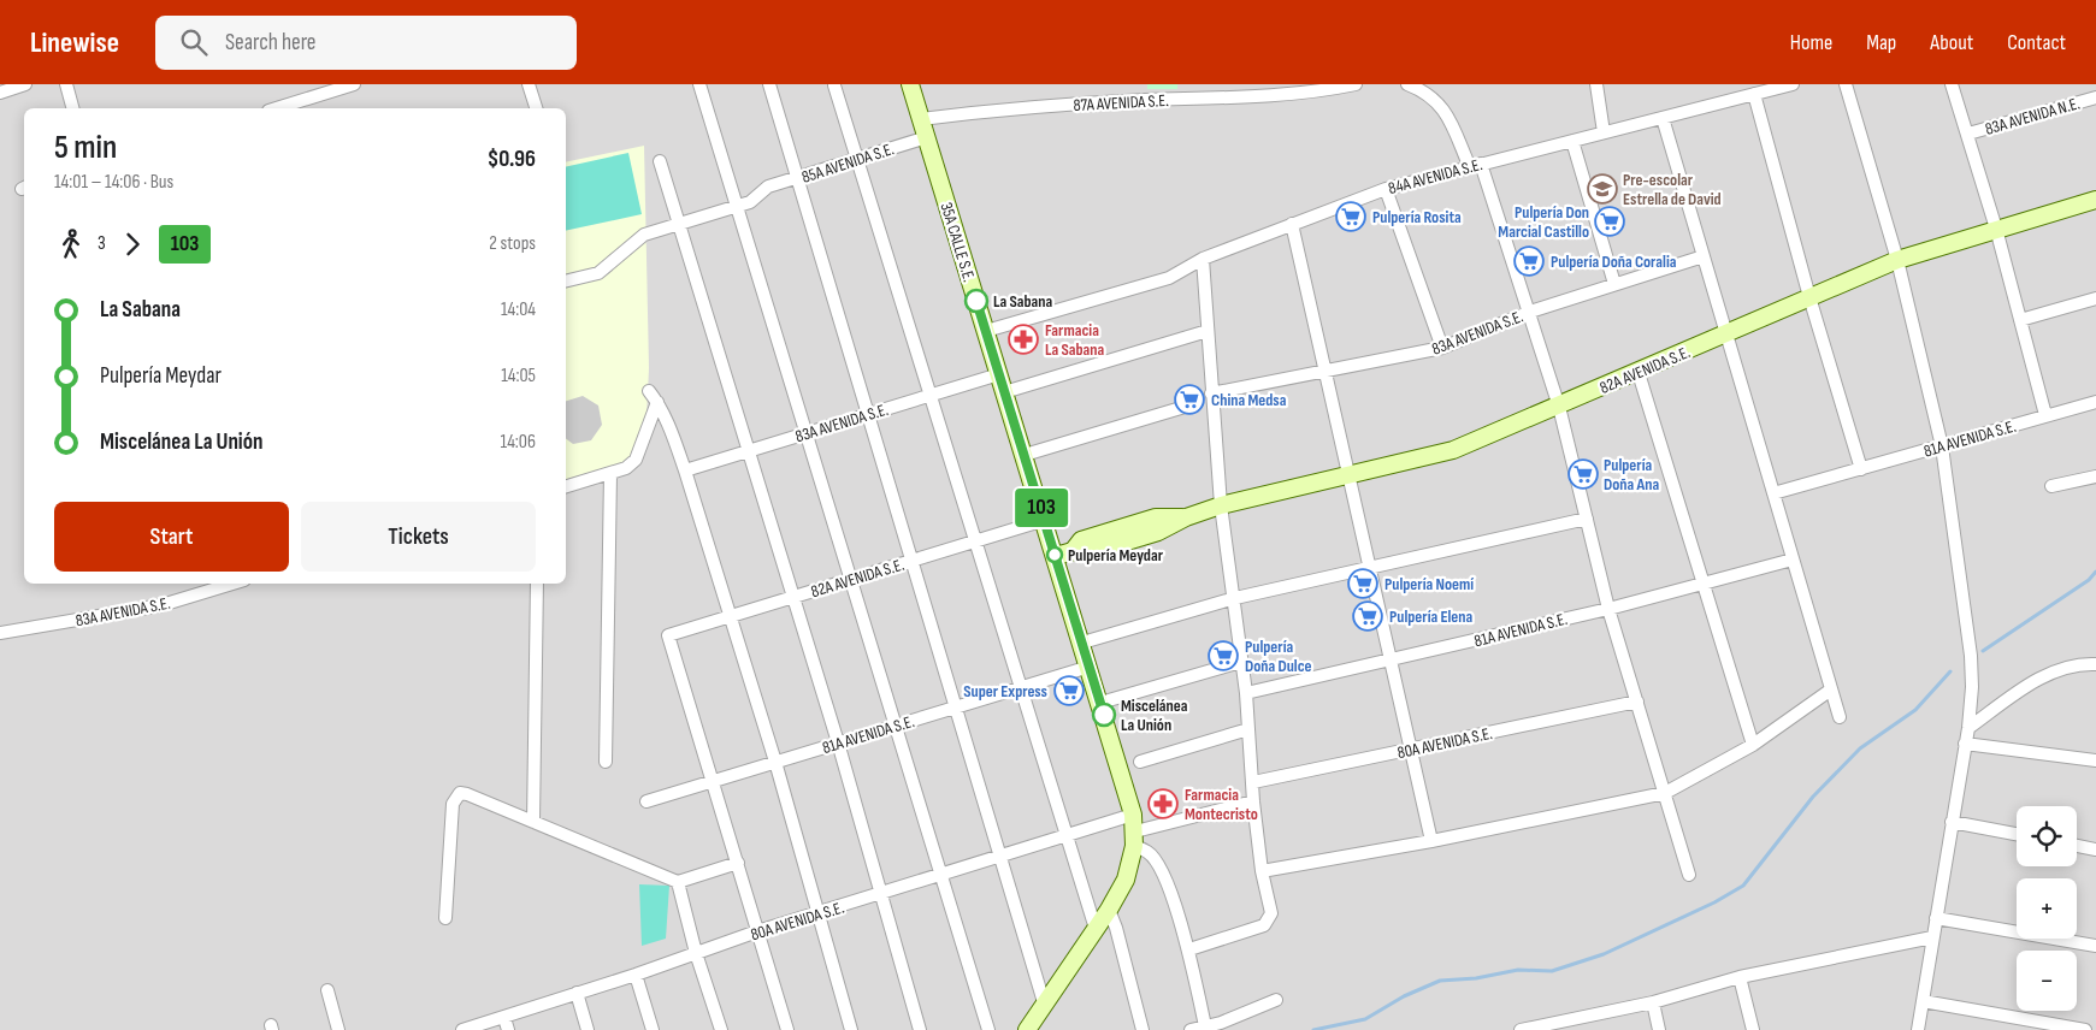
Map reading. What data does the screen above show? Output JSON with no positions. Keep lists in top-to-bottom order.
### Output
{
  "streets": {
    "street": [
      "87A AVENIDA S.E.",
      "83A AVENIDA N.E.",
      "85A AVENIDA S.E.",
      "84A AVENIDA S.E.",
      "35A CALLE S.E.",
      "83A AVENIDA S.E.",
      "82A AVENIDA S.E.",
      "81A AVENIDA S.E.",
      "80A AVENIDA S.E."
    ]
  },
  "crossings": [
    ["87A AVENIDA S.E.", "35A CALLE S.E."],
    ["85A AVENIDA S.E.", "35A CALLE S.E."],
    ["84A AVENIDA S.E.", "35A CALLE S.E."],
    ["35A CALLE S.E.", "83A AVENIDA S.E."],
    ["35A CALLE S.E.", "82A AVENIDA S.E."],
    ["35A CALLE S.E.", "81A AVENIDA S.E."],
    ["35A CALLE S.E.", "80A AVENIDA S.E."],
    ["82A AVENIDA S.E.", "81A AVENIDA S.E."]
  ],
  "places": {
    "school or university": ["Pre-escolar Estrella de David"],
    "supermarket": [
      "Pulpería Rosita",
      "Pulpería Don Marcial Castillo",
      "Pulpería Doña Coralia",
      "China Medsa",
      "Pulpería Doña Ana",
      "Pulpería Noemí",
      "Pulpería Elena",
      "Pulpería Doña Dulce",
      "Super Express"
    ],
    "other": ["La Sabana", "Pulpería Meydar", "Miscelánea La Unión"],
    "pharmacy": ["Farmacia La Sabana", "Farmacia Montecristo"]
  },
  "lines": ["bus line 103"],
  "page": {
    "header": "Linewise",
    "search": "Search here",
    "nav": [
      "Home",
      "Map",
      "About",
      "Contact"
    ],
    "on_map": "103",
    "heading": ["5 min", "14:01 – 14:06 · Bus", "$0.96"],
    "legs": ["3", "103", "2 stops"],
    "list": [
      {
        "name": "La Sabana",
        "value": "14:04"
      },
      {
        "name": "Pulpería Meydar",
        "value": "14:05"
      },
      {
        "name": "Miscelánea La Unión",
        "value": "14:06"
      }
    ],
    "buttons": ["Start", "Tickets"],
    "map_buttons": ["+", "−"]
  }
}
